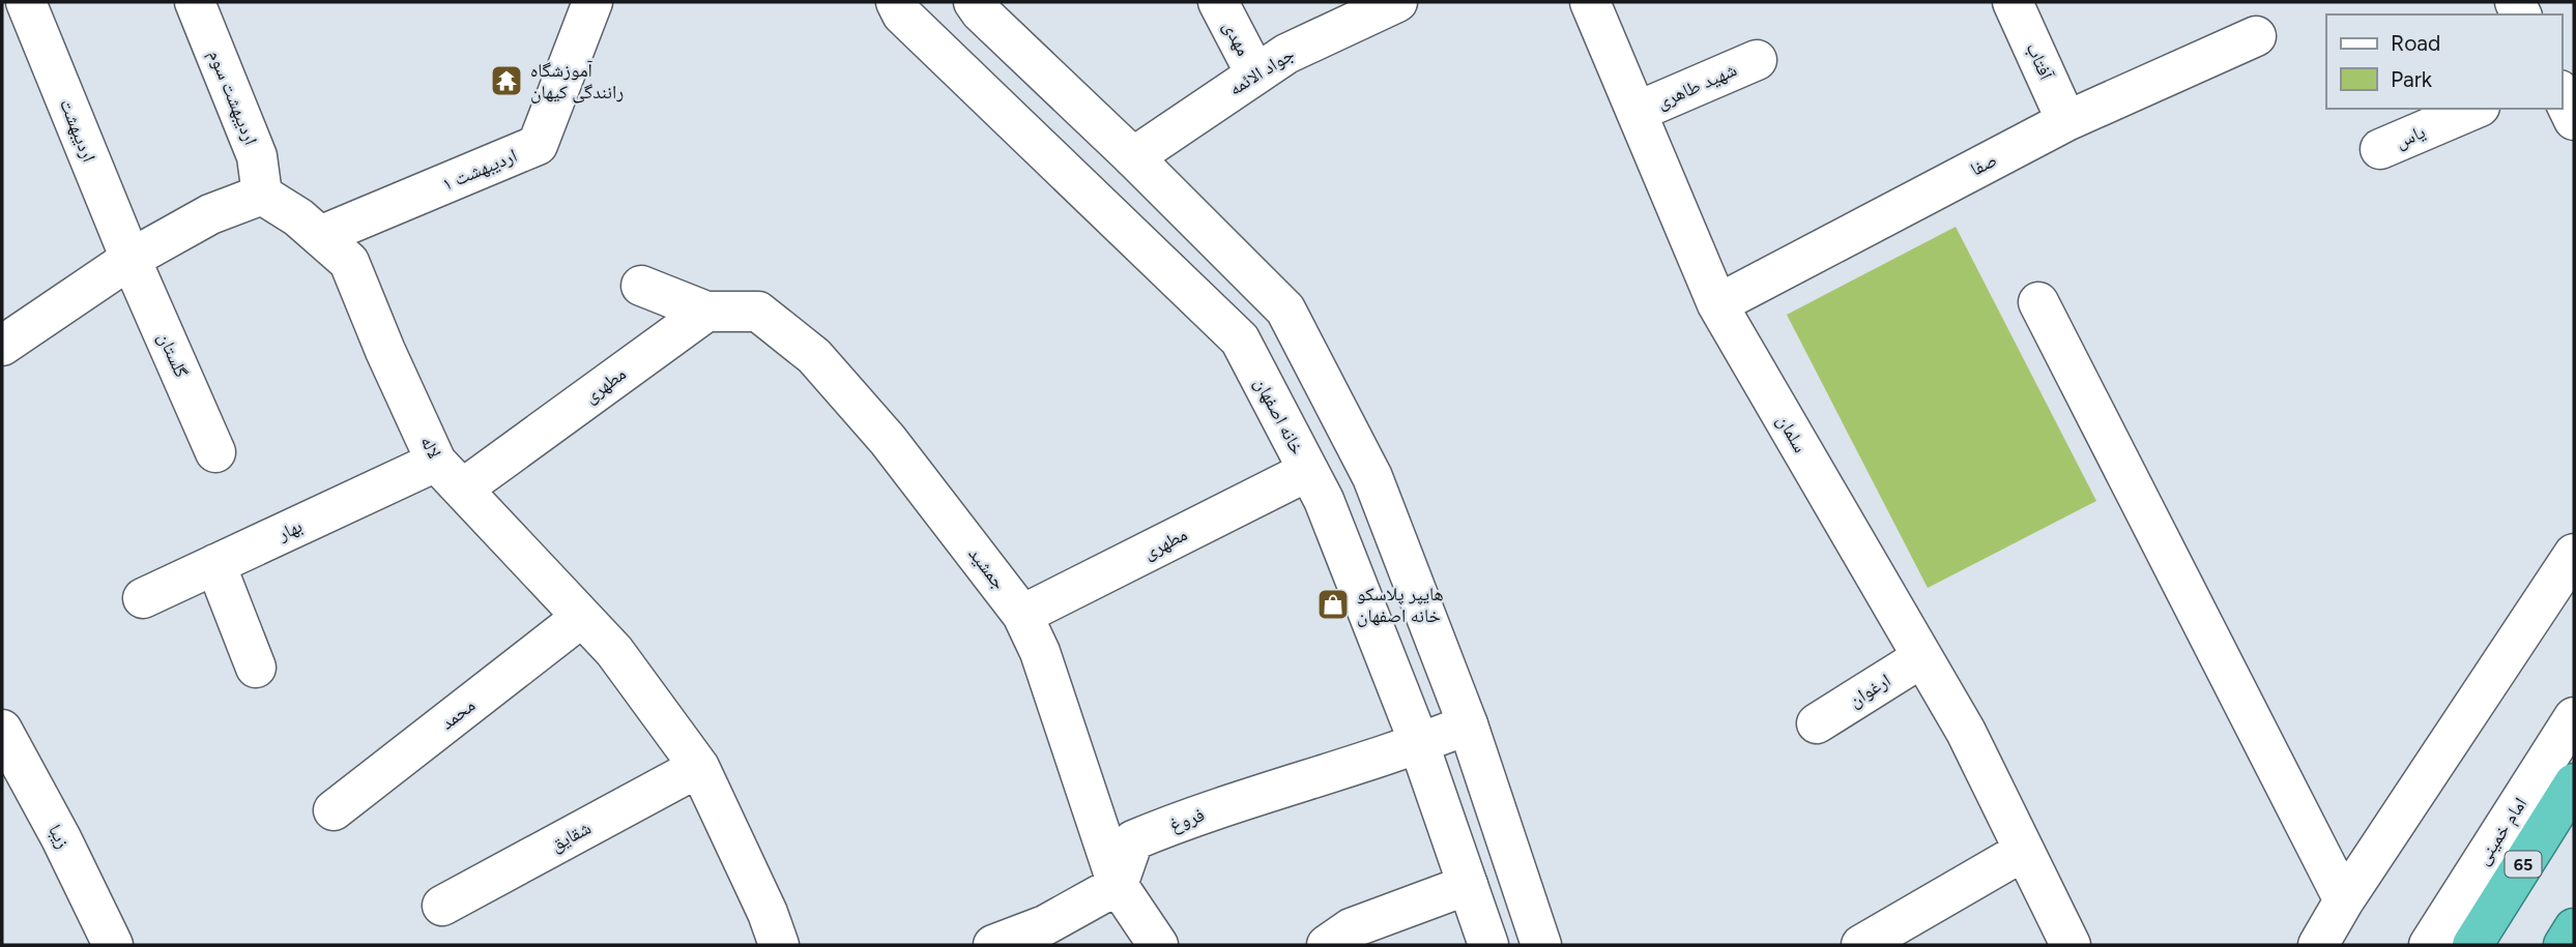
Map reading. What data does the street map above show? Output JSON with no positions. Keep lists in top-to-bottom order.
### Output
{
  "streets": {
    "highway": ["65"],
    "street": [
      "مهدی",
      "آفتاب",
      "جواد الائمه",
      "شهید طاهری",
      "اردیبهشت سوم",
      "اردیبهشت",
      "یاس",
      "صفا",
      "اردیبهشت ۱",
      "گلستان",
      "مطهری",
      "خانه اصفهان",
      "سلمان",
      "لاله",
      "بهار",
      "جمشید",
      "ارغوان",
      "محمد",
      "فروغ",
      "امام خمینی",
      "زیبا",
      "شقایق"
    ]
  },
  "crossings": [
    ["مهدی", "جواد الائمه"],
    ["آفتاب", "صفا"],
    ["شهید طاهری", "سلمان"],
    ["اردیبهشت سوم", "لاله"],
    ["اردیبهشت", "گلستان"],
    ["صفا", "سلمان"],
    ["اردیبهشت ۱", "لاله"],
    ["مطهری", "خانه اصفهان"],
    ["مطهری", "لاله"],
    ["مطهری", "بهار"],
    ["مطهری", "جمشید"],
    ["خانه اصفهان", "فروغ"],
    ["سلمان", "ارغوان"],
    ["لاله", "بهار"],
    ["لاله", "محمد"],
    ["لاله", "شقایق"],
    ["جمشید", "فروغ"]
  ],
  "places": {
    "temple": ["آموزشگاه رانندگی کیهان"],
    "shop": ["هایپر پلاسکو خانه اصفهان"]
  },
  "legend": ["Road", "Park"]
}
